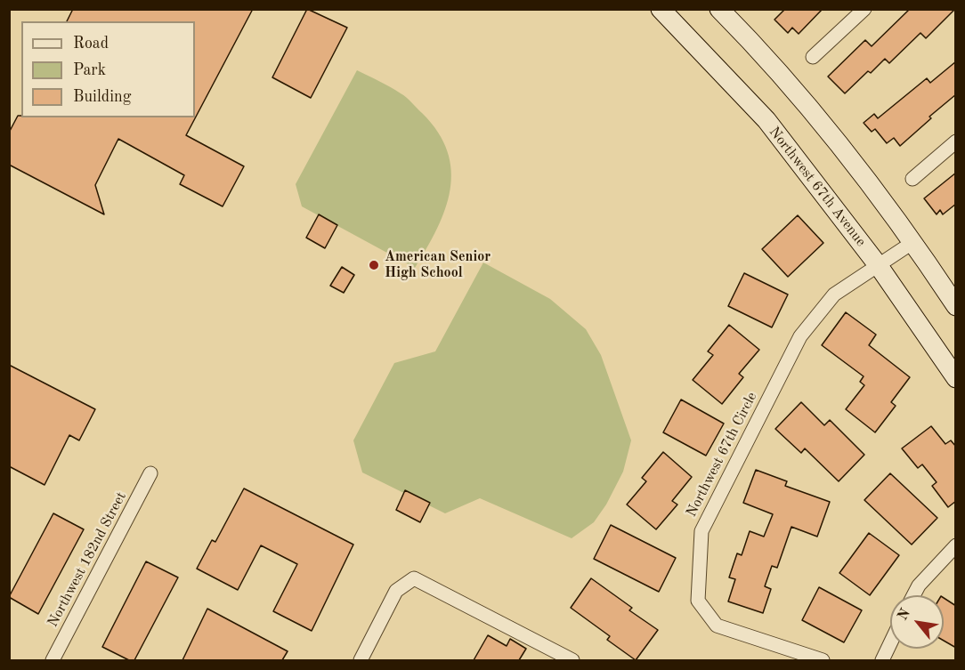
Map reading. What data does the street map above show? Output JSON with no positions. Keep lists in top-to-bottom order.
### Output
{
  "streets": {
    "main road": ["Northwest 67th Avenue"],
    "street": ["Northwest 67th Circle", "Northwest 182nd Street"]
  },
  "crossings": [
    ["Northwest 67th Avenue", "Northwest 67th Circle"]
  ],
  "places": ["American Senior High School"],
  "legend": ["Road", "Park", "Building"],
  "north": "top left"
}
